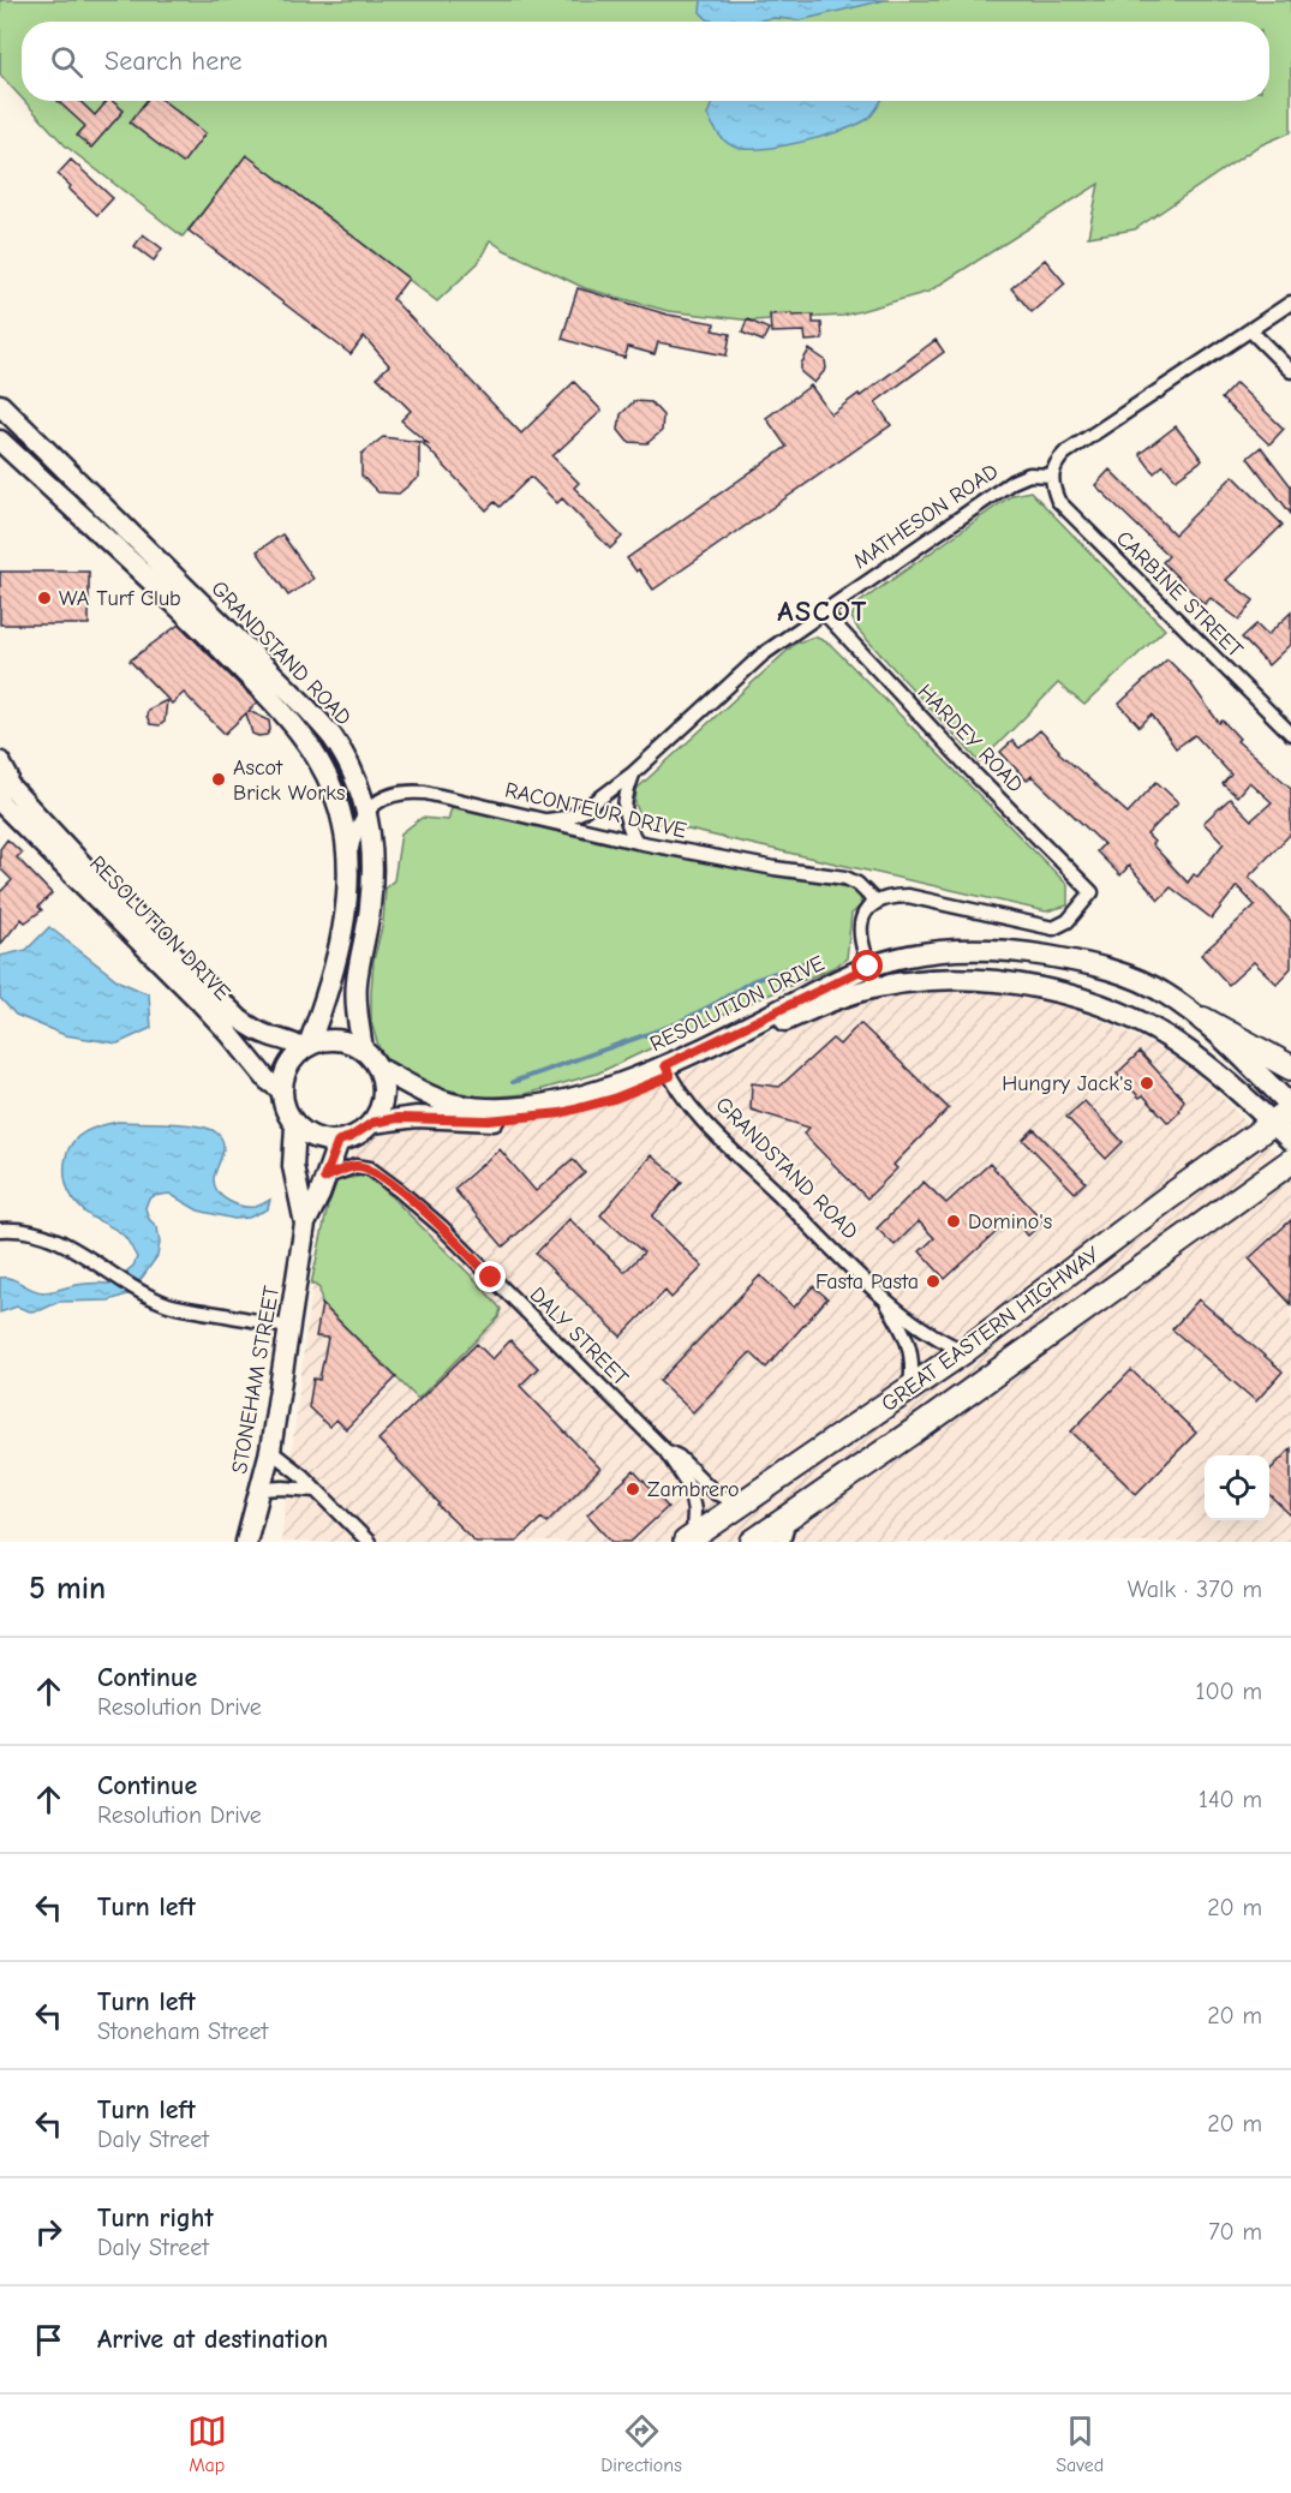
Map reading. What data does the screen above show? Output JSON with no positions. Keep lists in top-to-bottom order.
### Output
{
  "streets": {
    "highway": ["GREAT EASTERN HIGHWAY"],
    "main road": ["GRANDSTAND ROAD", "RESOLUTION DRIVE", "STONEHAM STREET"],
    "street": [
      "MATHESON ROAD",
      "CARBINE STREET",
      "HARDEY ROAD",
      "RACONTEUR DRIVE",
      "DALY STREET"
    ]
  },
  "crossings": [
    ["MATHESON ROAD", "CARBINE STREET"],
    ["MATHESON ROAD", "HARDEY ROAD"],
    ["MATHESON ROAD", "RACONTEUR DRIVE"],
    ["GRANDSTAND ROAD", "RACONTEUR DRIVE"],
    ["GRANDSTAND ROAD", "RESOLUTION DRIVE"],
    ["GRANDSTAND ROAD", "GREAT EASTERN HIGHWAY"],
    ["GRANDSTAND ROAD", "STONEHAM STREET"],
    ["HARDEY ROAD", "RACONTEUR DRIVE"],
    ["RESOLUTION DRIVE", "GREAT EASTERN HIGHWAY"],
    ["RESOLUTION DRIVE", "STONEHAM STREET"],
    ["GREAT EASTERN HIGHWAY", "DALY STREET"],
    ["DALY STREET", "STONEHAM STREET"]
  ],
  "districts": ["ASCOT"],
  "places": [
    "WA Turf Club",
    "Ascot Brick Works",
    "Hungry Jack's",
    "Domino's",
    "Fasta Pasta",
    "Zambrero"
  ],
  "page": {
    "search": "Search here",
    "heading": ["5 min", "Walk · 370 m"],
    "list": [
      ["Continue", "Resolution Drive", "100 m"],
      ["Continue", "Resolution Drive", "140 m"],
      ["Turn left", "20 m"],
      ["Turn left", "Stoneham Street", "20 m"],
      ["Turn left", "Daly Street", "20 m"],
      ["Turn right", "Daly Street", "70 m"],
      "Arrive at destination"
    ],
    "nav": ["Map", "Directions", "Saved"]
  }
}
